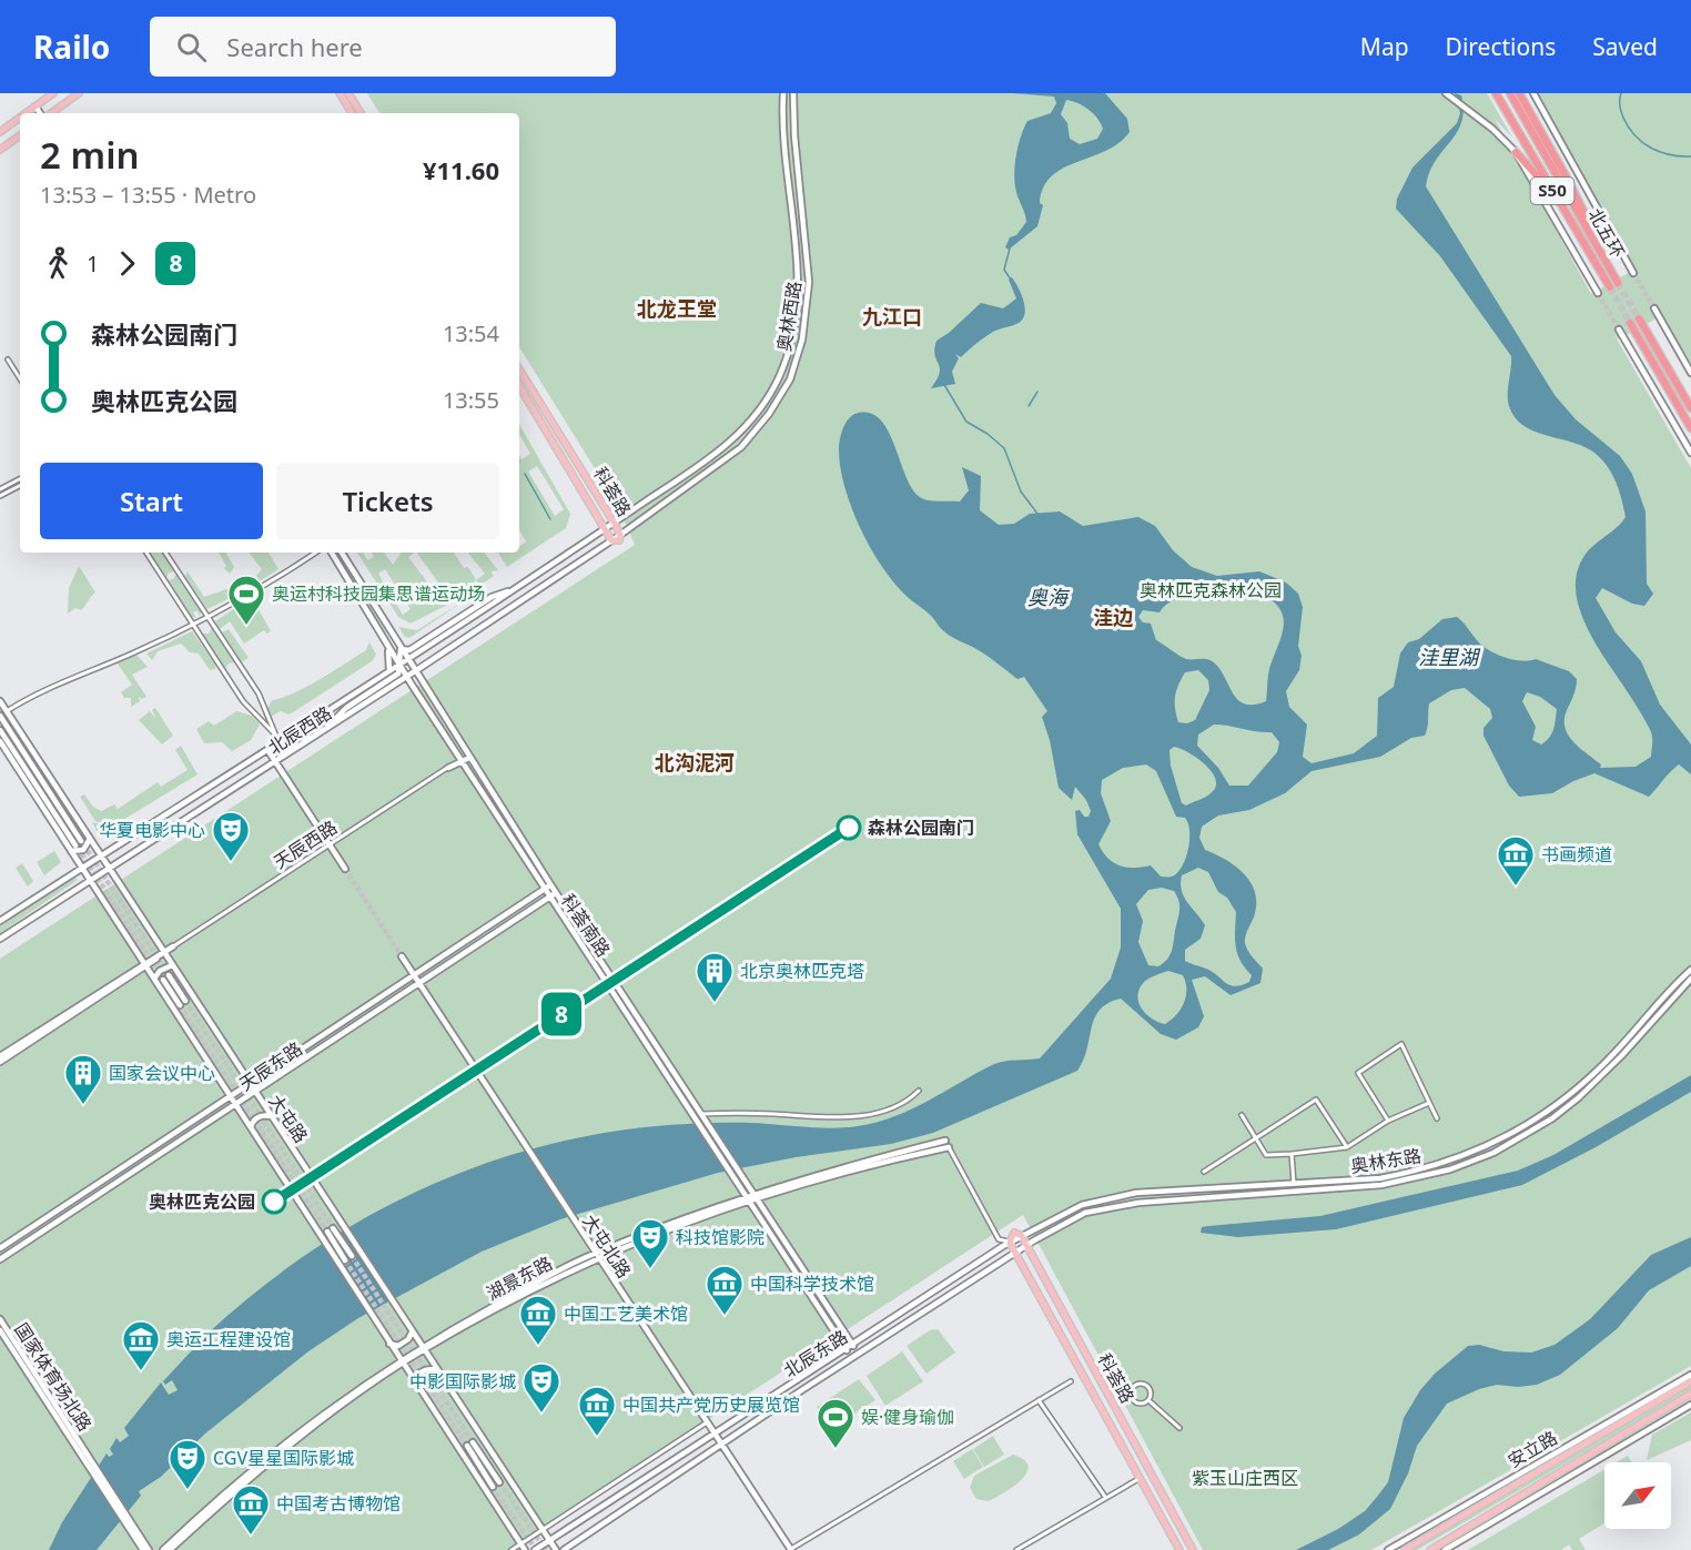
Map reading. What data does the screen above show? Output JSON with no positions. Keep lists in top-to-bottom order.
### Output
{
  "streets": {
    "highway": ["S50", "北五环"],
    "main road": ["科荟路", "安立路"],
    "street": [
      "奥林西路",
      "北辰西路",
      "天辰西路",
      "科荟南路",
      "天辰东路",
      "大屯路",
      "奥林东路",
      "大屯北路",
      "湖景东路",
      "北辰东路",
      "国家体育场北路"
    ]
  },
  "crossings": [
    ["奥林西路", "科荟路"],
    ["奥林西路", "北辰西路"],
    ["科荟路", "北辰西路"],
    ["科荟路", "奥林东路"],
    ["科荟路", "湖景东路"],
    ["科荟路", "北辰东路"],
    ["北辰西路", "科荟南路"],
    ["北辰西路", "大屯路"],
    ["天辰西路", "科荟南路"],
    ["天辰西路", "大屯路"],
    ["科荟南路", "天辰东路"],
    ["科荟南路", "湖景东路"],
    ["科荟南路", "北辰东路"],
    ["天辰东路", "大屯路"],
    ["天辰东路", "大屯北路"],
    ["大屯路", "湖景东路"],
    ["大屯路", "北辰东路"],
    ["奥林东路", "北辰东路"],
    ["大屯北路", "湖景东路"],
    ["大屯北路", "北辰东路"]
  ],
  "districts": [
    "北龙王堂",
    "九江口",
    "洼边",
    "北沟泥河"
  ],
  "water": ["奥海", "洼里湖"],
  "parks": ["奥林匹克森林公园", "紫玉山庄西区"],
  "places": {
    "sports": ["奥运村科技园集思谱运动场", "娱·健身瑜伽"],
    "other": ["森林公园南门", "奥林匹克公园"],
    "theatre": [
      "华夏电影中心",
      "科技馆影院",
      "中影国际影城",
      "CGV星星国际影城"
    ],
    "museum": [
      "书画频道",
      "中国科学技术馆",
      "中国工艺美术馆",
      "奥运工程建设馆",
      "中国共产党历史展览馆",
      "中国考古博物馆"
    ],
    "building": ["北京奥林匹克塔", "国家会议中心"]
  },
  "lines": ["metro line 8"],
  "north": "top right",
  "page": {
    "header": "Railo",
    "search": "Search here",
    "nav": ["Map", "Directions", "Saved"],
    "on_map": "8",
    "heading": ["2 min", "13:53 – 13:55 · Metro", "¥11.60"],
    "legs": ["1", "8"],
    "list": [
      {
        "name": "森林公园南门",
        "value": "13:54"
      },
      {
        "name": "奥林匹克公园",
        "value": "13:55"
      }
    ],
    "buttons": ["Start", "Tickets"]
  }
}
